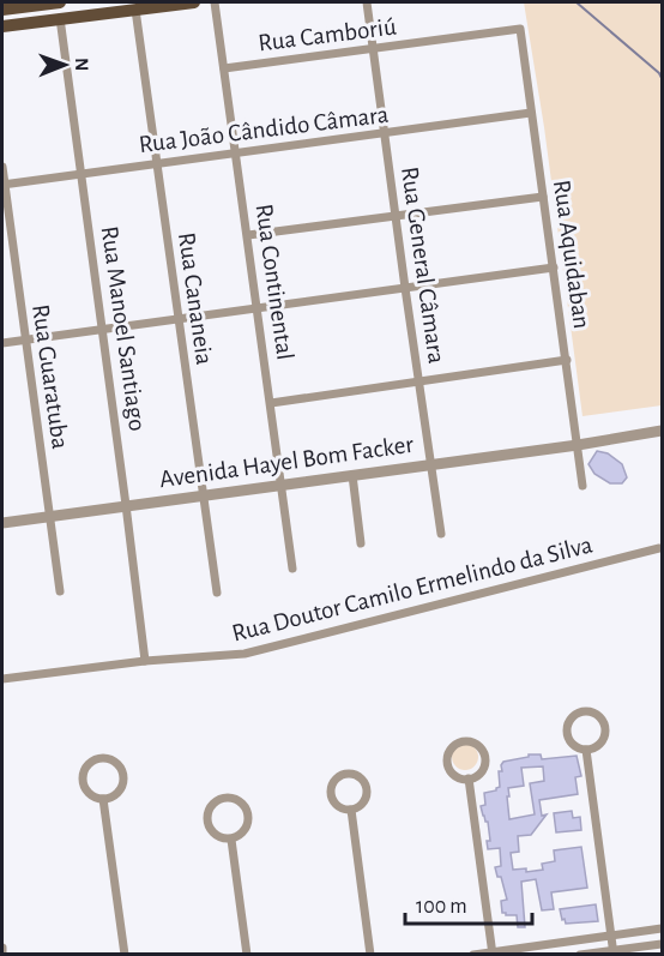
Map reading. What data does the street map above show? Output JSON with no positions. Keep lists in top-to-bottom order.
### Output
{
  "streets": {
    "street": [
      "Rua Camboriú",
      "Rua João Cândido Câmara",
      "Rua Aquidaban",
      "Rua General Câmara",
      "Rua Continental",
      "Rua Cananeia",
      "Rua Manoel Santiago",
      "Rua Guaratuba",
      "Avenida Hayel Bom Facker",
      "Rua Doutor Camilo Ermelindo da Silva"
    ]
  },
  "crossings": [
    ["Rua Camboriú", "Rua Aquidaban"],
    ["Rua Camboriú", "Rua General Câmara"],
    ["Rua Camboriú", "Rua Continental"],
    ["Rua João Cândido Câmara", "Rua Aquidaban"],
    ["Rua João Cândido Câmara", "Rua General Câmara"],
    ["Rua João Cândido Câmara", "Rua Continental"],
    ["Rua João Cândido Câmara", "Rua Cananeia"],
    ["Rua João Cândido Câmara", "Rua Manoel Santiago"],
    ["Rua João Cândido Câmara", "Rua Guaratuba"],
    ["Rua Aquidaban", "Avenida Hayel Bom Facker"],
    ["Rua General Câmara", "Avenida Hayel Bom Facker"],
    ["Rua Continental", "Avenida Hayel Bom Facker"],
    ["Rua Cananeia", "Avenida Hayel Bom Facker"],
    ["Rua Manoel Santiago", "Avenida Hayel Bom Facker"],
    ["Rua Manoel Santiago", "Rua Doutor Camilo Ermelindo da Silva"],
    ["Rua Guaratuba", "Avenida Hayel Bom Facker"]
  ],
  "scale_bar": "100 m",
  "north": "right"
}
